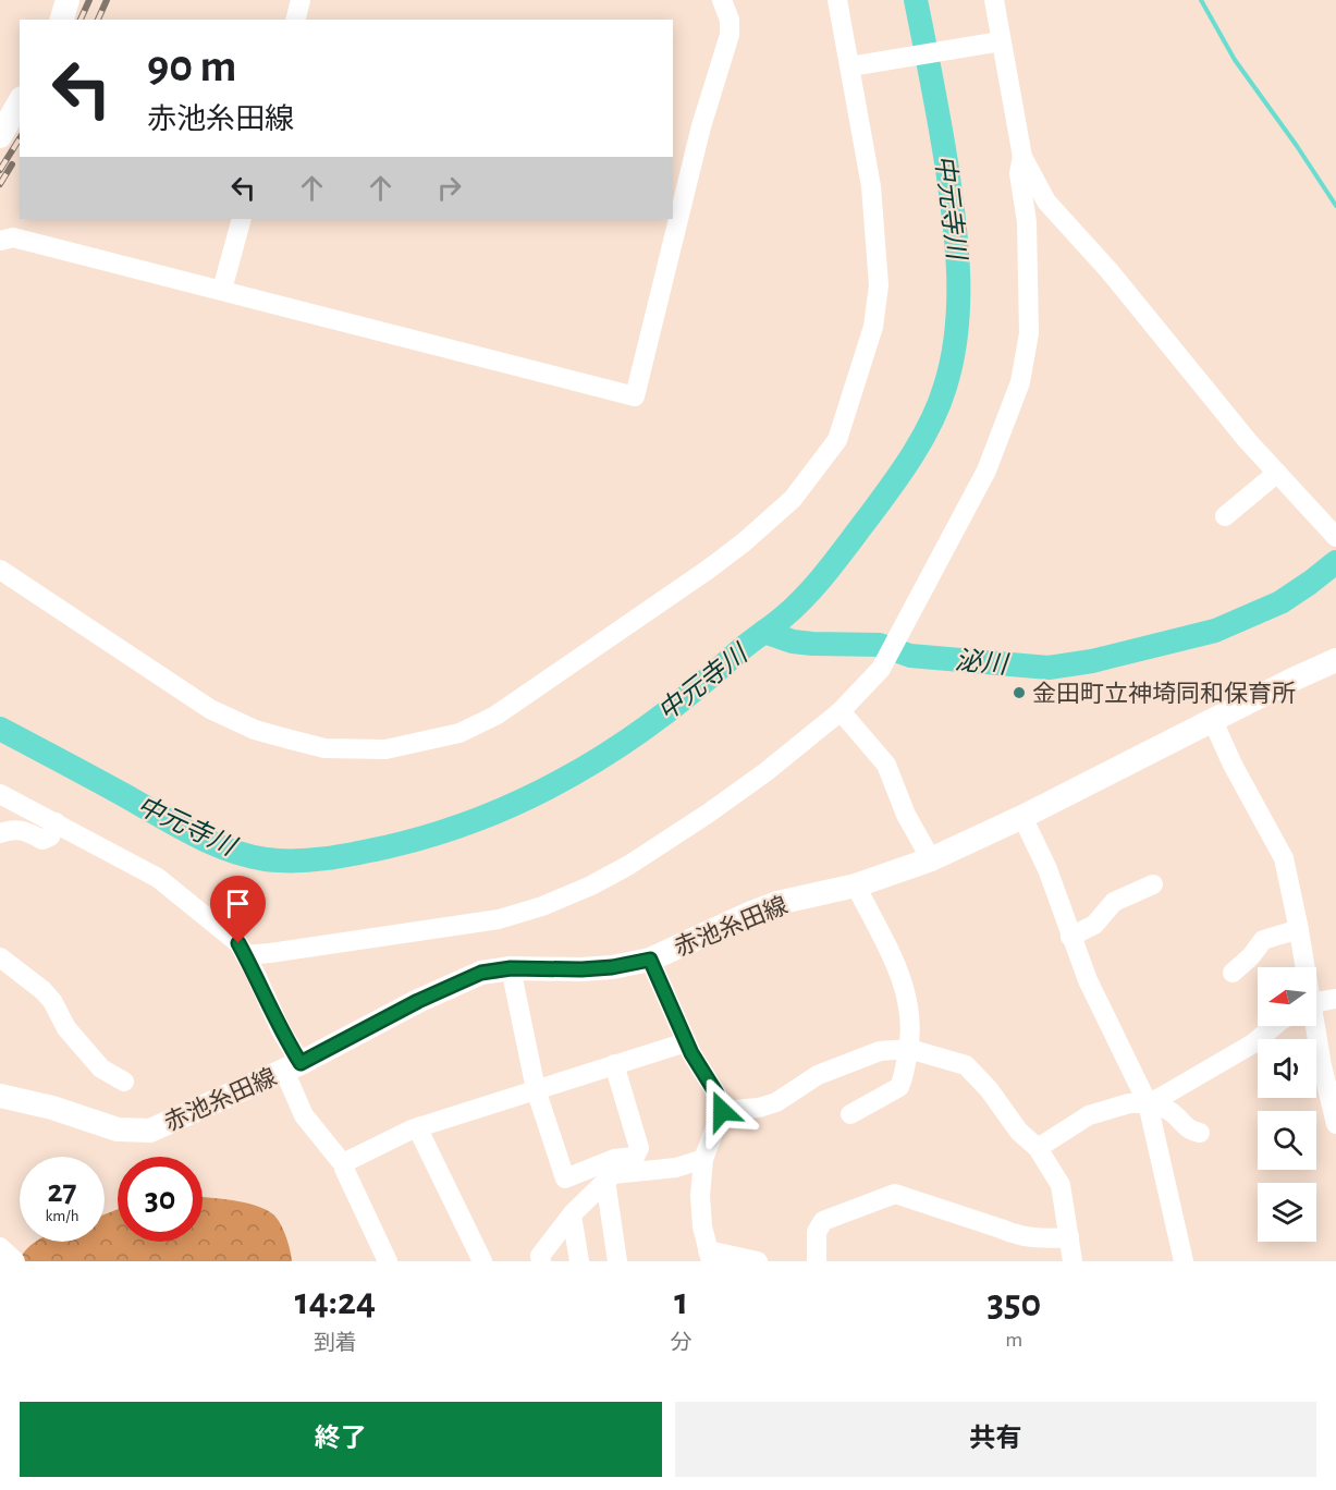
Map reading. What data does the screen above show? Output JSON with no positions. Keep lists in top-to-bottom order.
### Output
{
  "streets": {
    "main road": ["赤池糸田線"]
  },
  "water": ["中元寺川", "泌川"],
  "places": ["金田町立神埼同和保育所"],
  "north": "left",
  "page": {
    "turn": ["90 m", "赤池糸田線"],
    "speed": "27 km/h",
    "limit": "30",
    "eta": [
      "14:24",
      "到着",
      "1",
      "分",
      "350",
      "m"
    ],
    "buttons": ["終了", "共有"]
  }
}
